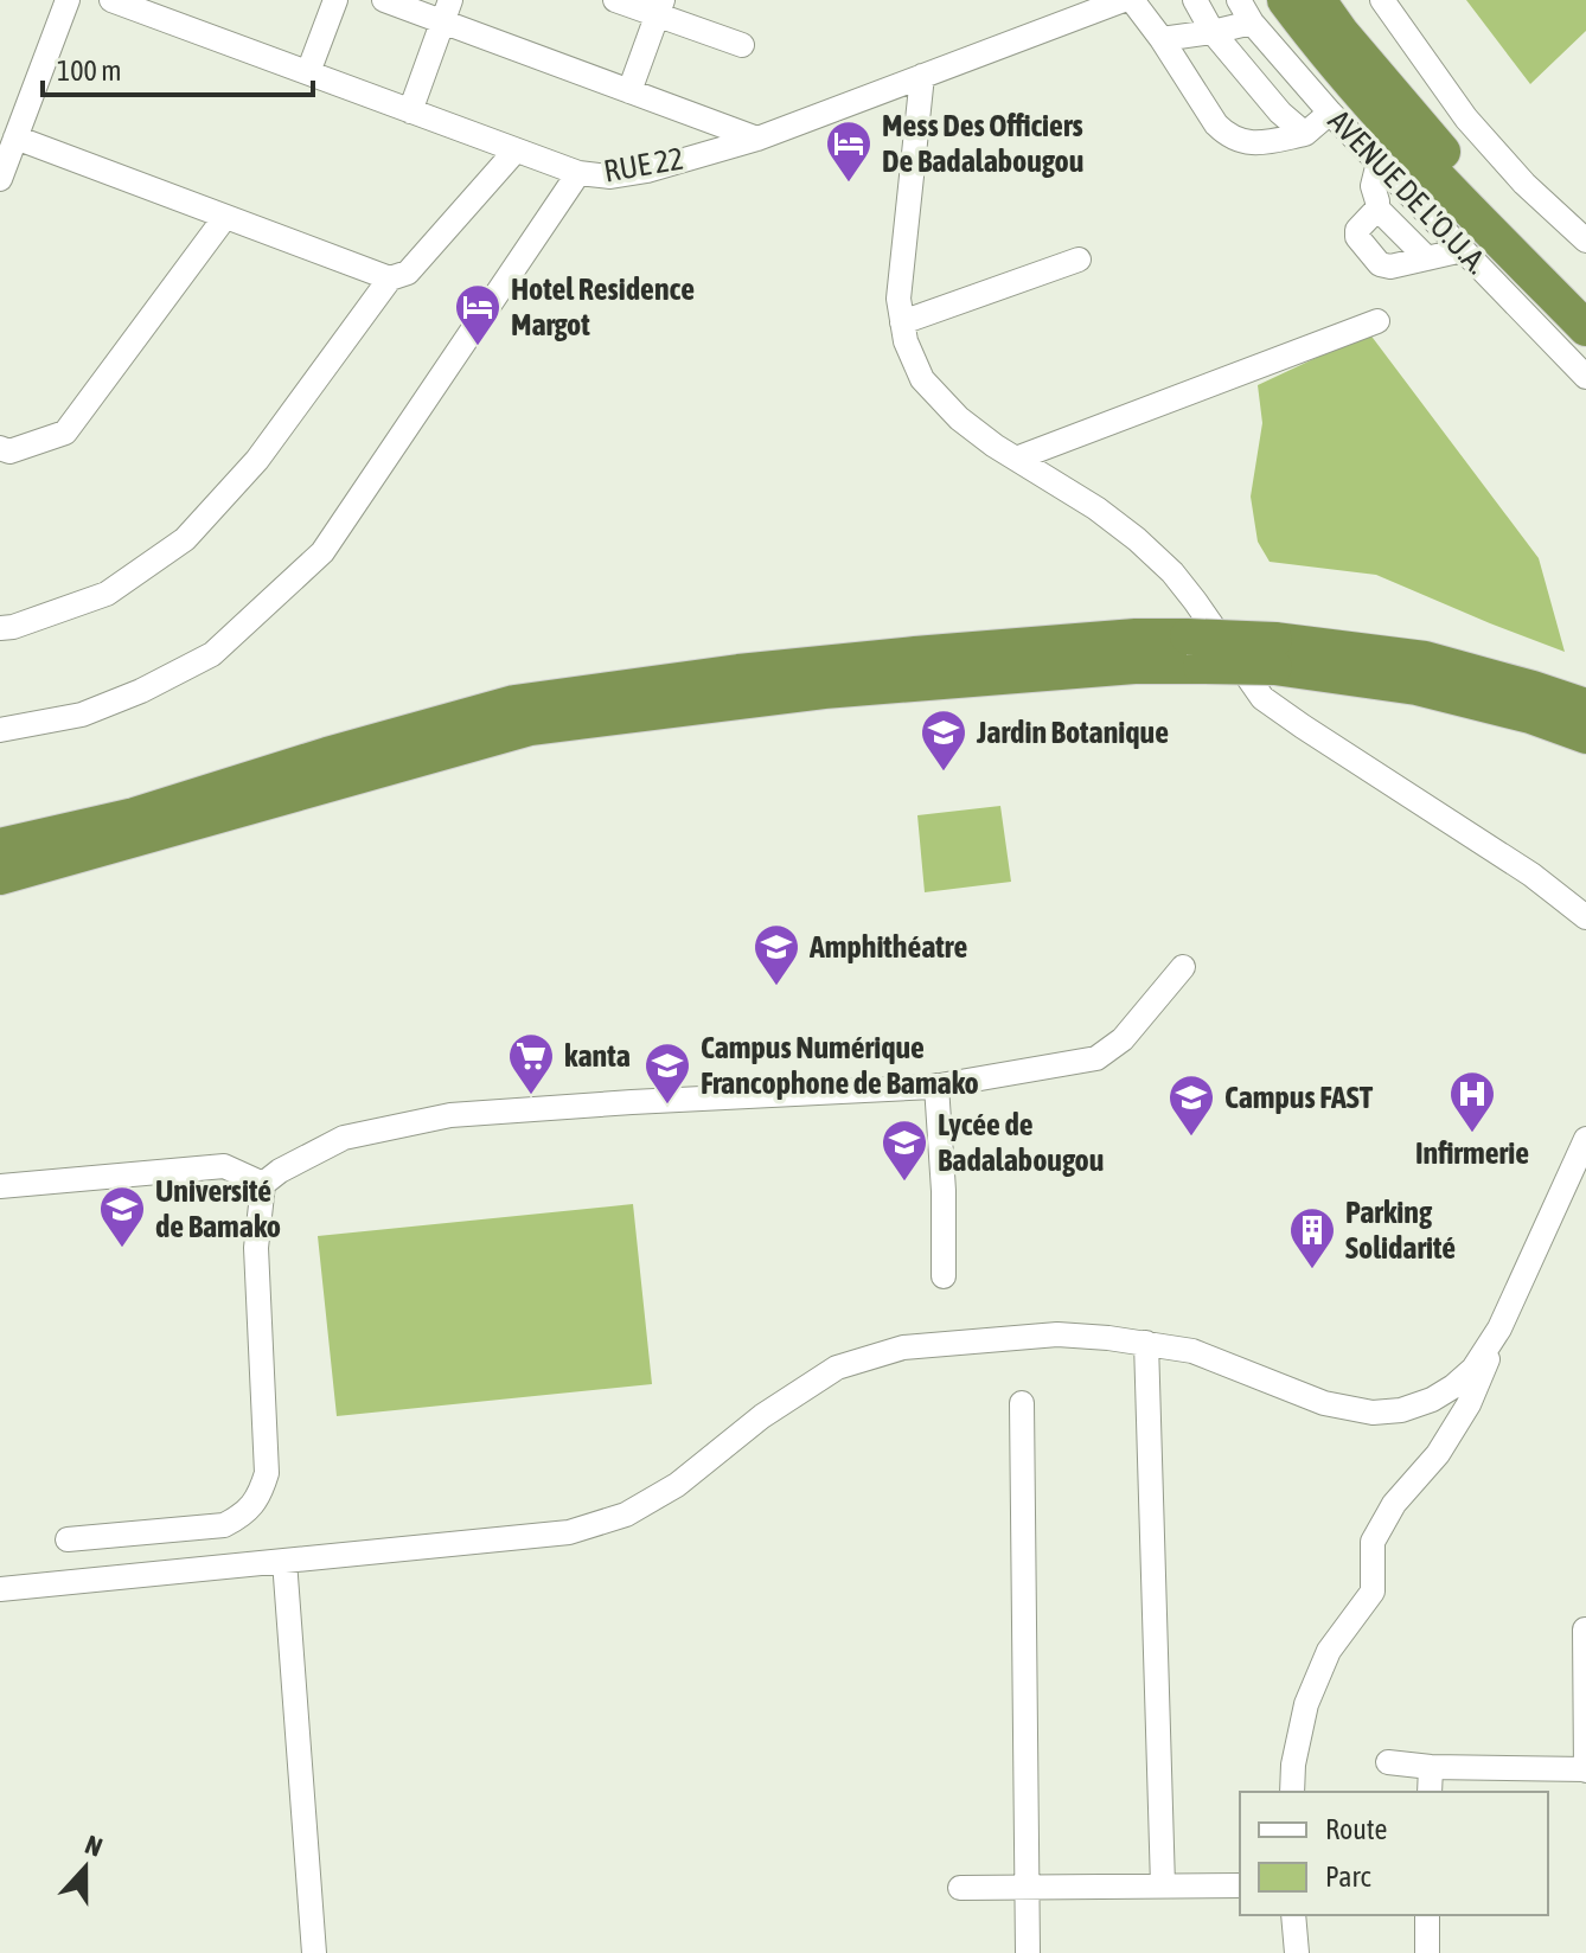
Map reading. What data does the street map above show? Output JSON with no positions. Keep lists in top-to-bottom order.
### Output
{
  "streets": {
    "street": ["RUE 22", "AVENUE DE L'O.U.A."]
  },
  "places": {
    "hotel": ["Mess Des Officiers De Badalabougou", "Hotel Residence Margot"],
    "school or university": [
      "Jardin Botanique",
      "Amphithéatre",
      "Campus Numérique Francophone de Bamako",
      "Campus FAST",
      "Lycée de Badalabougou",
      "Université de Bamako"
    ],
    "supermarket": ["kanta"],
    "hospital": ["Infirmerie"],
    "building": ["Parking Solidarité"]
  },
  "legend": ["Route", "Parc"],
  "scale_bar": "100 m",
  "north": "top"
}
